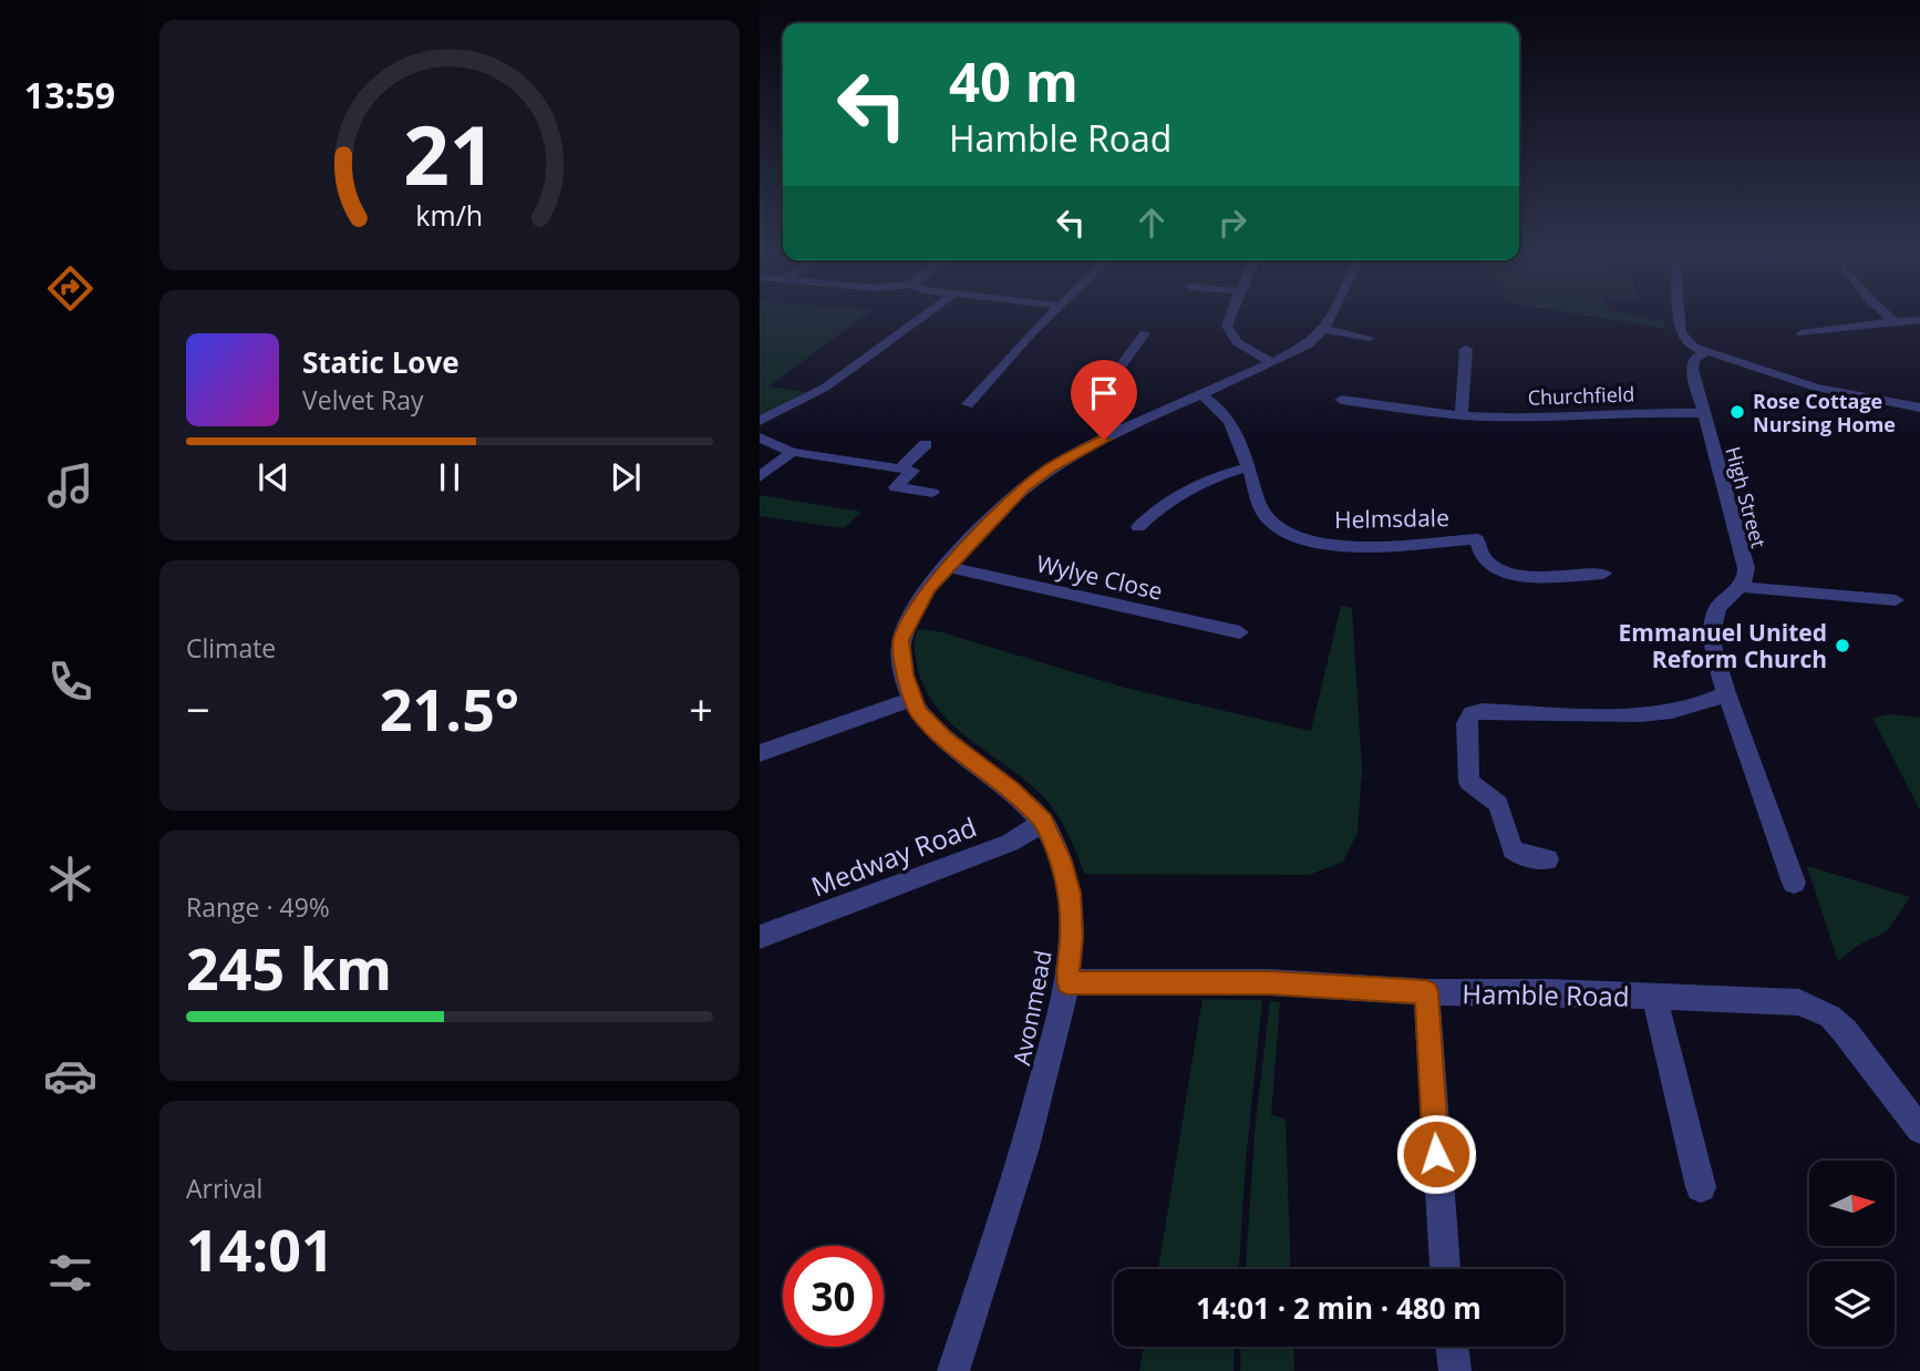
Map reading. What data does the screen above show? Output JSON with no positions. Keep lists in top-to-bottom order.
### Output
{
  "streets": {
    "street": [
      "Churchfield",
      "High Street",
      "Helmsdale",
      "Wylye Close",
      "Medway Road",
      "Hamble Road",
      "Avonmead"
    ]
  },
  "crossings": [
    ["Churchfield", "High Street"],
    ["Helmsdale", "Avonmead"],
    ["Wylye Close", "Avonmead"],
    ["Medway Road", "Avonmead"],
    ["Hamble Road", "Avonmead"]
  ],
  "places": ["Rose Cottage Nursing Home", "Emmanuel United Reform Church"],
  "north": "right",
  "page": {
    "tabs": "13:59",
    "turn": ["40 m", "Hamble Road"],
    "song": ["Static Love", "Velvet Ray"],
    "tile": [
      "Climate",
      ["Range · 49%", "245 km"],
      ["Arrival", "14:01"]
    ],
    "heat": ["−", "21.5°", "+"],
    "limit": "30",
    "trip": "14:01 · 2 min · 480 m",
    "gauge": ["21", "km/h"]
  }
}
